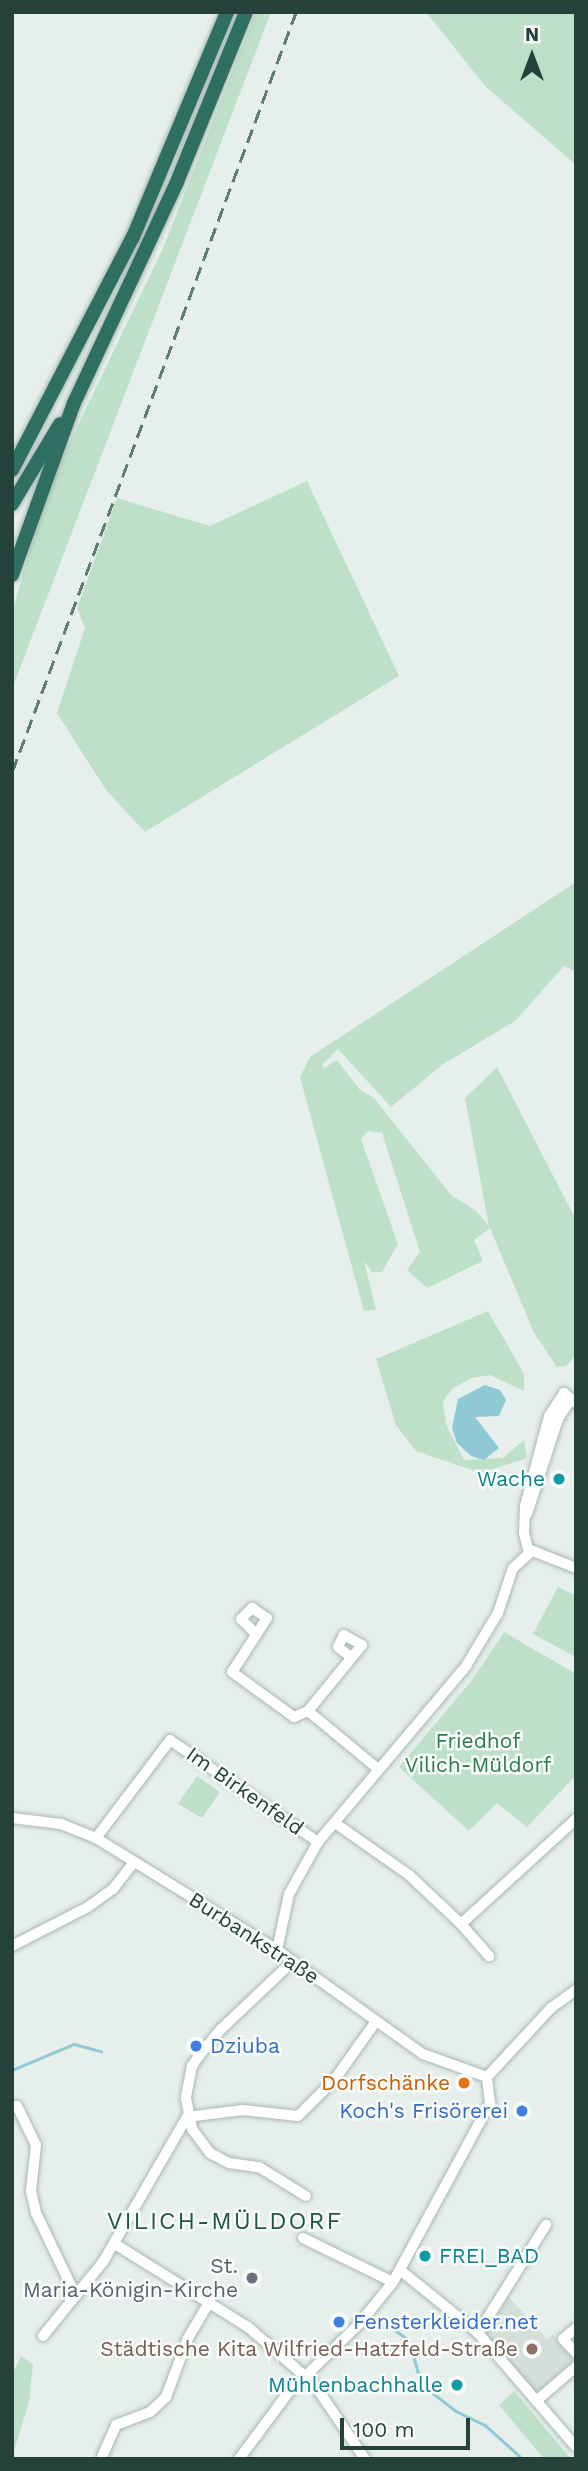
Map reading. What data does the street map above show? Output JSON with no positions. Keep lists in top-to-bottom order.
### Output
{
  "streets": {
    "street": ["Im Birkenfeld", "Burbankstraße"]
  },
  "crossings": [
    ["Im Birkenfeld", "Burbankstraße"]
  ],
  "districts": ["VILICH-MÜLDORF"],
  "parks": ["Friedhof Vilich-Müldorf"],
  "places": [
    "Wache",
    "Dziuba",
    "Dorfschänke",
    "Koch's Frisörerei",
    "FREI_BAD",
    "St. Maria-Königin-Kirche",
    "Fensterkleider.net",
    "Städtische Kita Wilfried-Hatzfeld-Straße",
    "Mühlenbachhalle"
  ],
  "scale_bar": "100 m",
  "north": "top"
}
